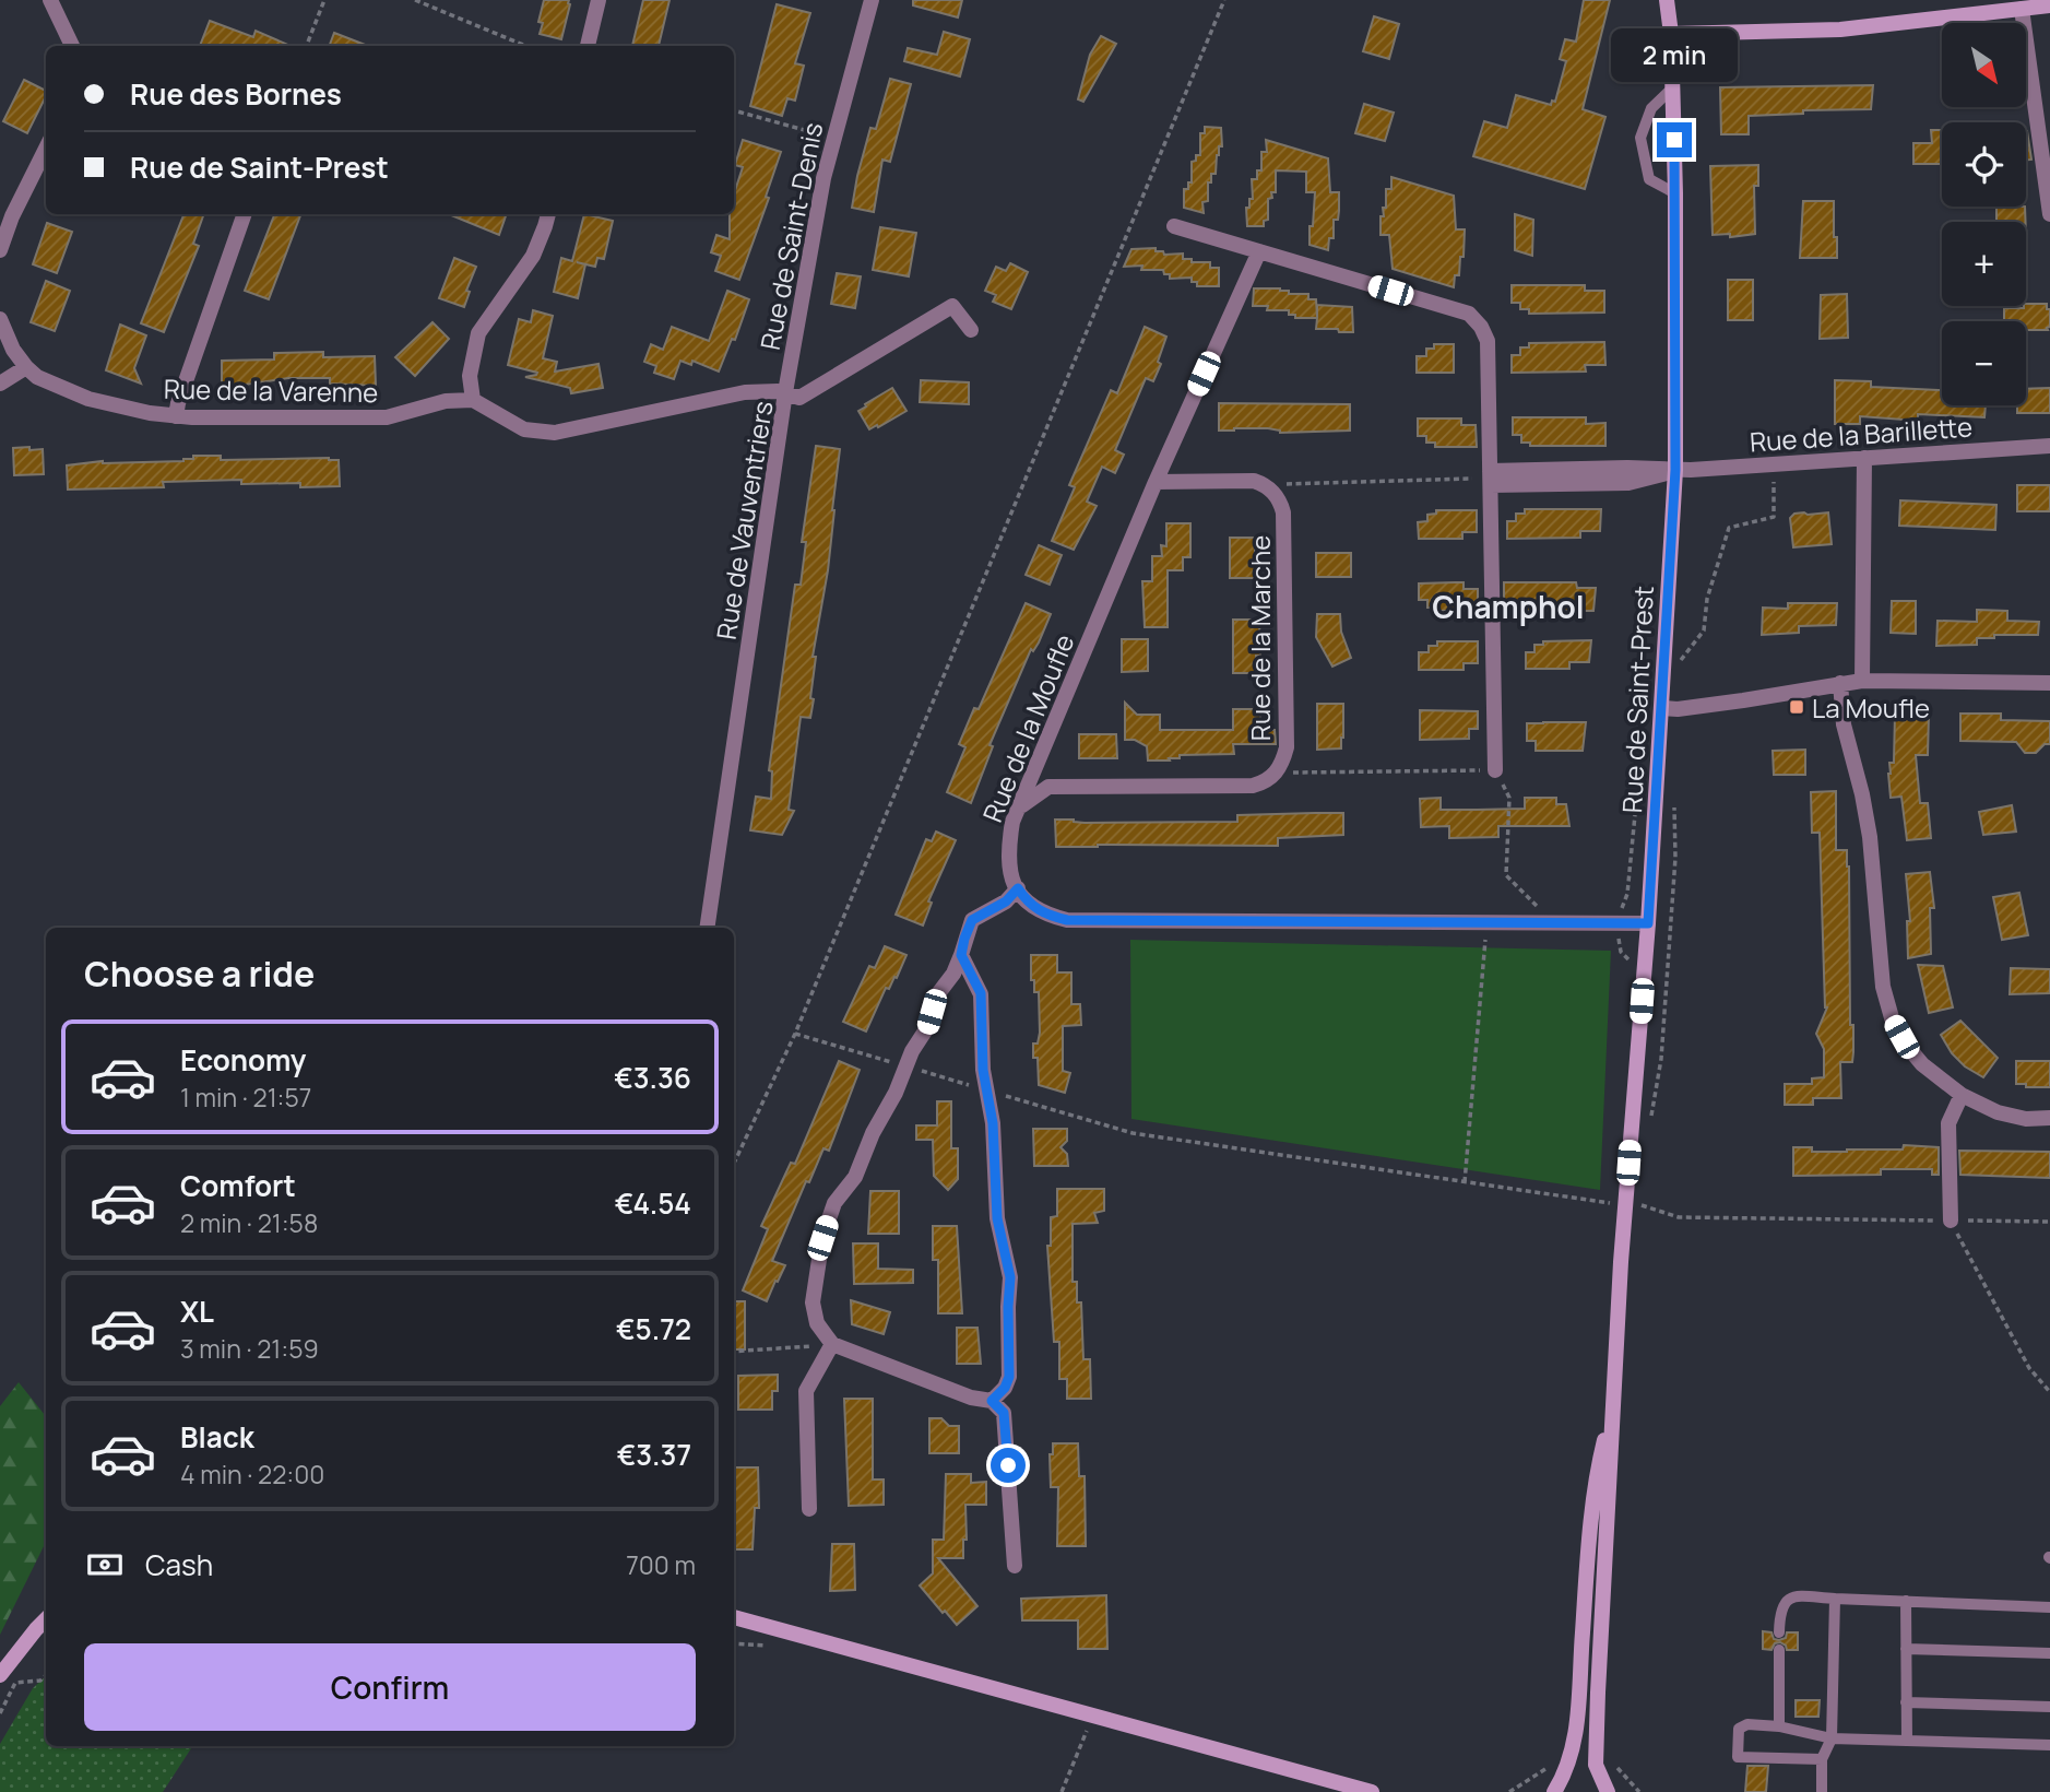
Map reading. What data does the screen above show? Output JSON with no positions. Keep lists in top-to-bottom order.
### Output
{
  "streets": {
    "main road": ["Rue de Saint-Prest"],
    "street": [
      "Rue de Saint-Denis",
      "Rue de la Varenne",
      "Rue de la Barillette",
      "Rue de Vauventriers",
      "Rue de la Marche",
      "Rue de la Moufle"
    ]
  },
  "crossings": [
    ["Rue de Saint-Denis", "Rue de Vauventriers"],
    ["Rue de la Barillette", "Rue de Saint-Prest"],
    ["Rue de la Marche", "Rue de la Moufle"]
  ],
  "districts": ["Champhol"],
  "places": {
    "transit": ["La Moufle"]
  },
  "north": "bottom right",
  "page": {
    "map_buttons": ["+", "−"],
    "bubble": "2 min",
    "banner": ["Rue des Bornes", "Rue de Saint-Prest"],
    "heading": "Choose a ride",
    "list": [
      {
        "name": "Economy",
        "note": "1 min · 21:57",
        "value": "€3.36"
      },
      {
        "name": "Comfort",
        "note": "2 min · 21:58",
        "value": "€4.54"
      },
      {
        "name": "XL",
        "note": "3 min · 21:59",
        "value": "€5.72"
      },
      {
        "name": "Black",
        "note": "4 min · 22:00",
        "value": "€3.37"
      }
    ],
    "pay": ["Cash", "700 m"],
    "buttons": "Confirm"
  }
}
